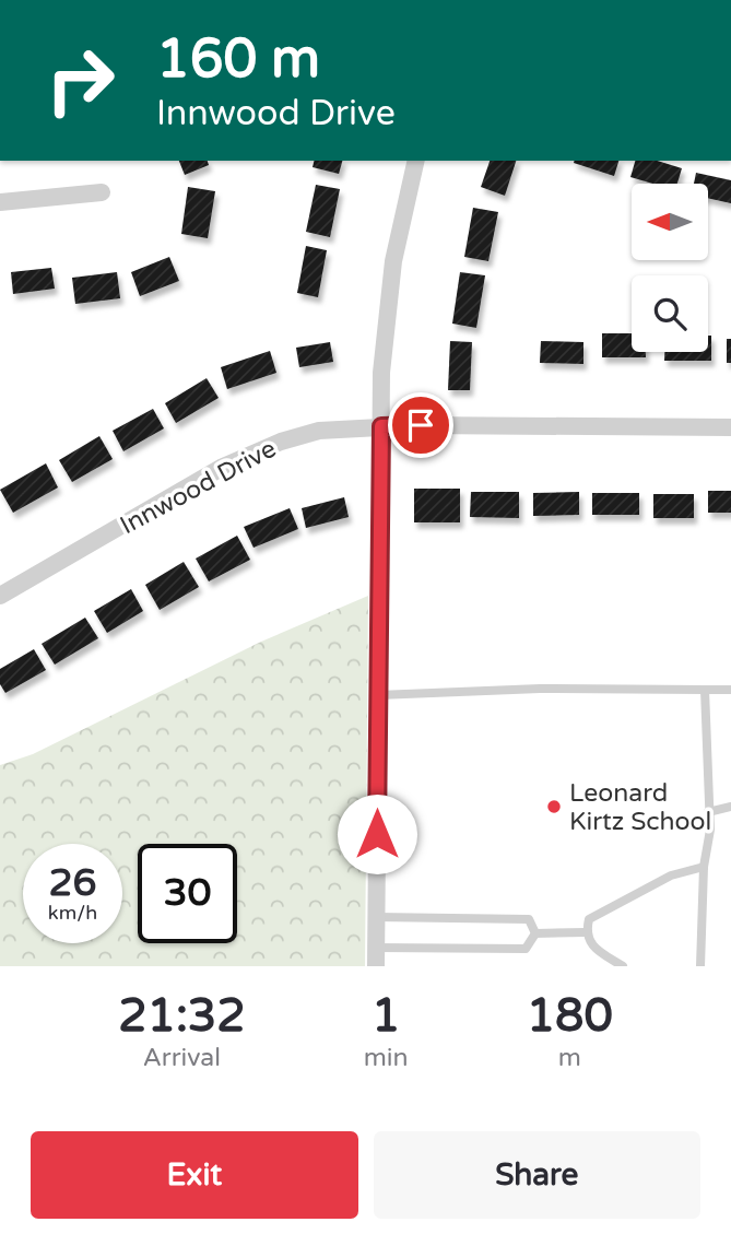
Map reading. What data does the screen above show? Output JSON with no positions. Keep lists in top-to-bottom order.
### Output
{
  "streets": {
    "street": ["Innwood Drive"]
  },
  "places": ["Leonard Kirtz School"],
  "north": "left",
  "page": {
    "turn": ["160 m", "Innwood Drive"],
    "speed": "26 km/h",
    "limit": "30",
    "eta": [
      "21:32",
      "Arrival",
      "1",
      "min",
      "180",
      "m"
    ],
    "buttons": ["Exit", "Share"]
  }
}
